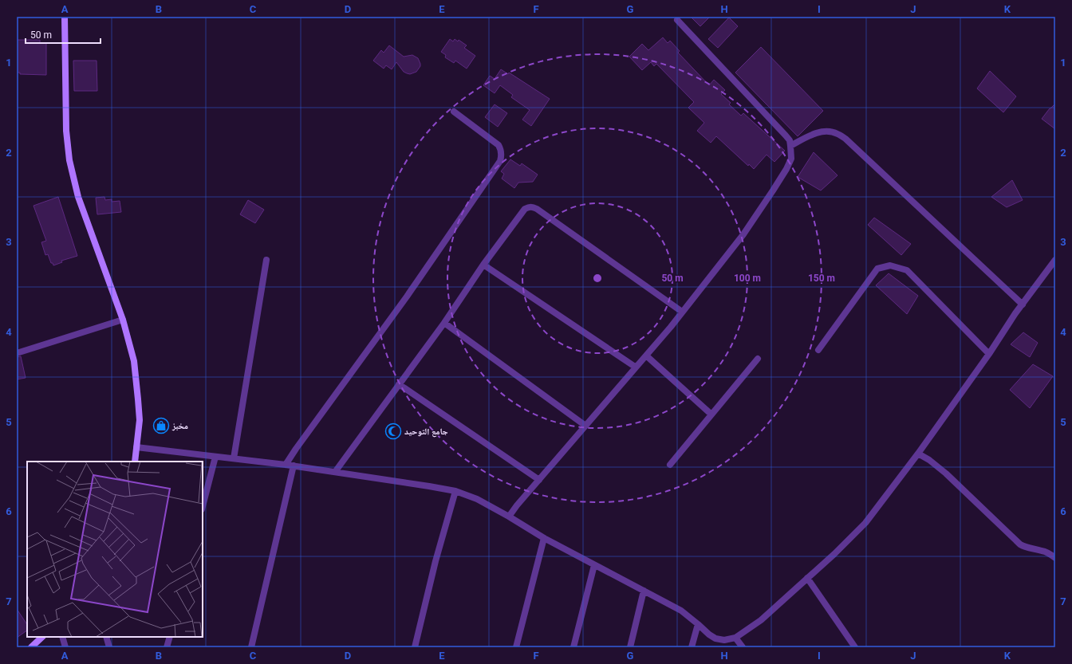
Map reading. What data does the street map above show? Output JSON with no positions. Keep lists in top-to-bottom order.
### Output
{
  "places": {
    "shop": ["مخبز"],
    "mosque": ["جامع التوحيد"]
  },
  "scale_bar": "50 m",
  "grid": {
    "columns": [
      "A",
      "B",
      "C",
      "D",
      "E",
      "F",
      "G",
      "H",
      "I",
      "J",
      "K"
    ],
    "rows": [
      "1",
      "2",
      "3",
      "4",
      "5",
      "6",
      "7"
    ]
  },
  "rings": ["50 m", "100 m", "150 m"]
}
